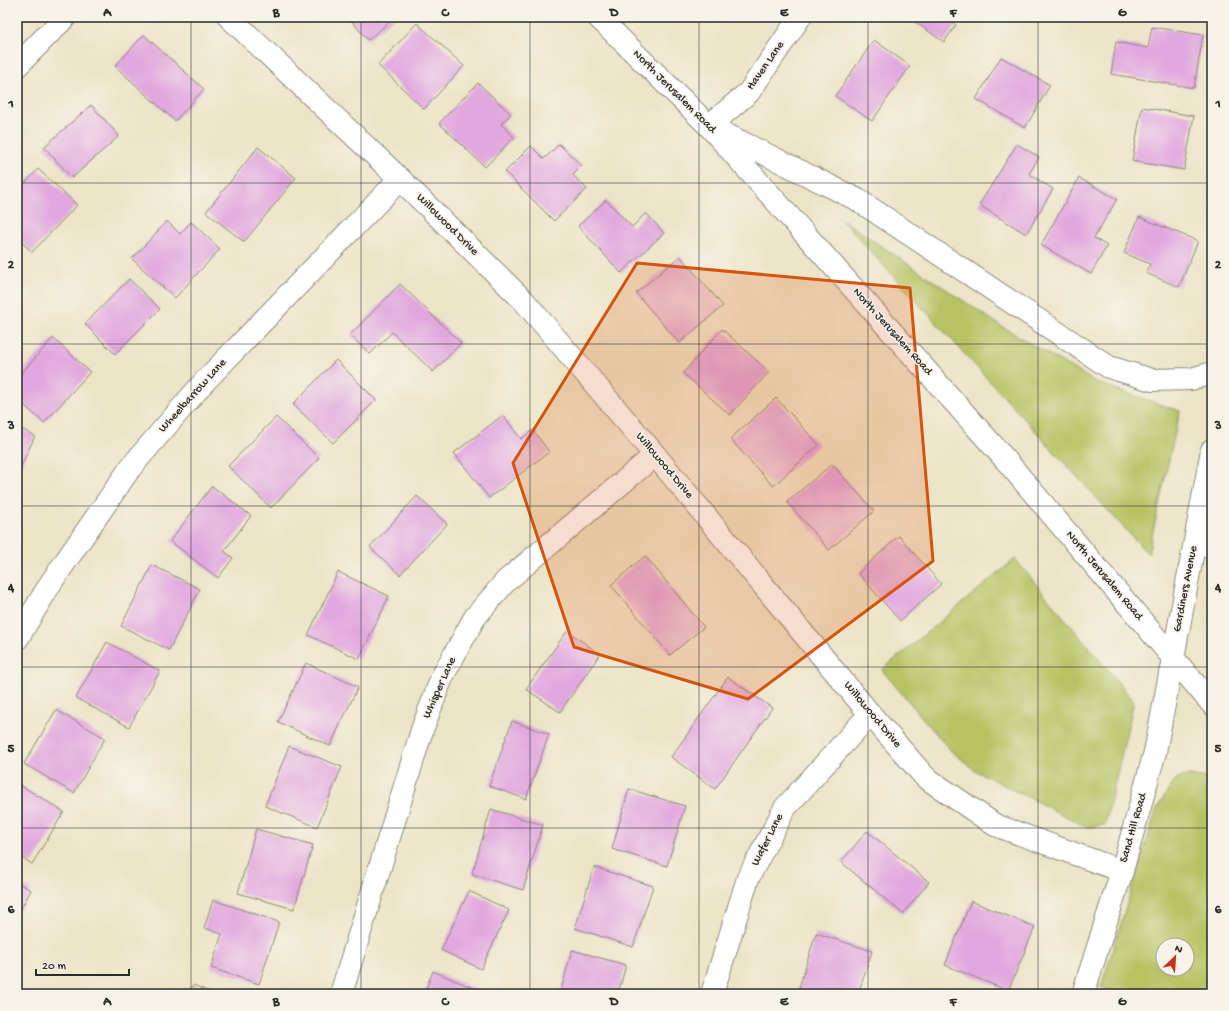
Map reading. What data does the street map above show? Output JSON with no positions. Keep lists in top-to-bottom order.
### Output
{
  "streets": {
    "street": [
      "Haven Lane",
      "North Jerusalem Road",
      "Willowood Drive",
      "Wheelbarrow Lane",
      "Gardiners Avenue",
      "Whisper Lane",
      "Sand Hill Road",
      "Wafer Lane"
    ]
  },
  "crossings": [
    ["Haven Lane", "North Jerusalem Road"],
    ["North Jerusalem Road", "Gardiners Avenue"],
    ["North Jerusalem Road", "Sand Hill Road"],
    ["Willowood Drive", "Wheelbarrow Lane"],
    ["Willowood Drive", "Whisper Lane"],
    ["Willowood Drive", "Sand Hill Road"],
    ["Willowood Drive", "Wafer Lane"],
    ["Gardiners Avenue", "Sand Hill Road"]
  ],
  "scale_bar": "20 m",
  "north": "top right",
  "grid": {
    "columns": [
      "A",
      "B",
      "C",
      "D",
      "E",
      "F",
      "G"
    ],
    "rows": [
      "1",
      "2",
      "3",
      "4",
      "5",
      "6"
    ]
  }
}
